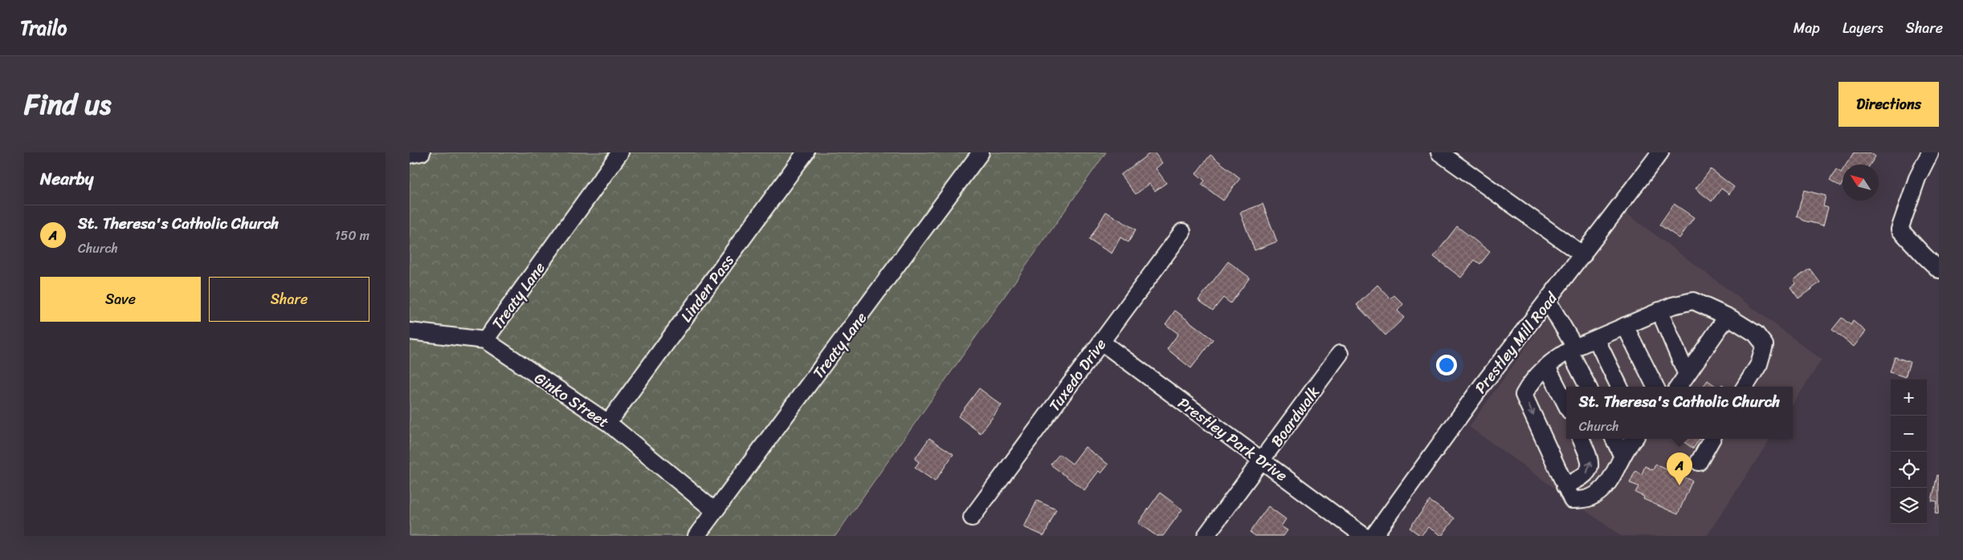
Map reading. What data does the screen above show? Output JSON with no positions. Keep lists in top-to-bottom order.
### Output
{
  "streets": {
    "street": [
      "Linden Pass",
      "Treaty Lane",
      "Prestley Mill Road",
      "Tuxedo Drive",
      "Ginko Street",
      "Boardwalk",
      "Prestley Park Drive"
    ]
  },
  "crossings": [
    ["Linden Pass", "Ginko Street"],
    ["Treaty Lane", "Ginko Street"],
    ["Tuxedo Drive", "Prestley Park Drive"],
    ["Boardwalk", "Prestley Park Drive"]
  ],
  "north": "top left",
  "page": {
    "header": "Trailo",
    "nav": ["Map", "Layers", "Share"],
    "title": "Find us",
    "buttons": [
      "Directions",
      ["Save", "Share"]
    ],
    "heading": "Nearby",
    "list": [
      {
        "mark": "A",
        "name": "St. Theresa's Catholic Church",
        "note": "Church",
        "value": "150 m"
      }
    ],
    "map_buttons": ["+", "−"],
    "popup": ["St. Theresa's Catholic Church", "Church"],
    "pins": "A"
  }
}
